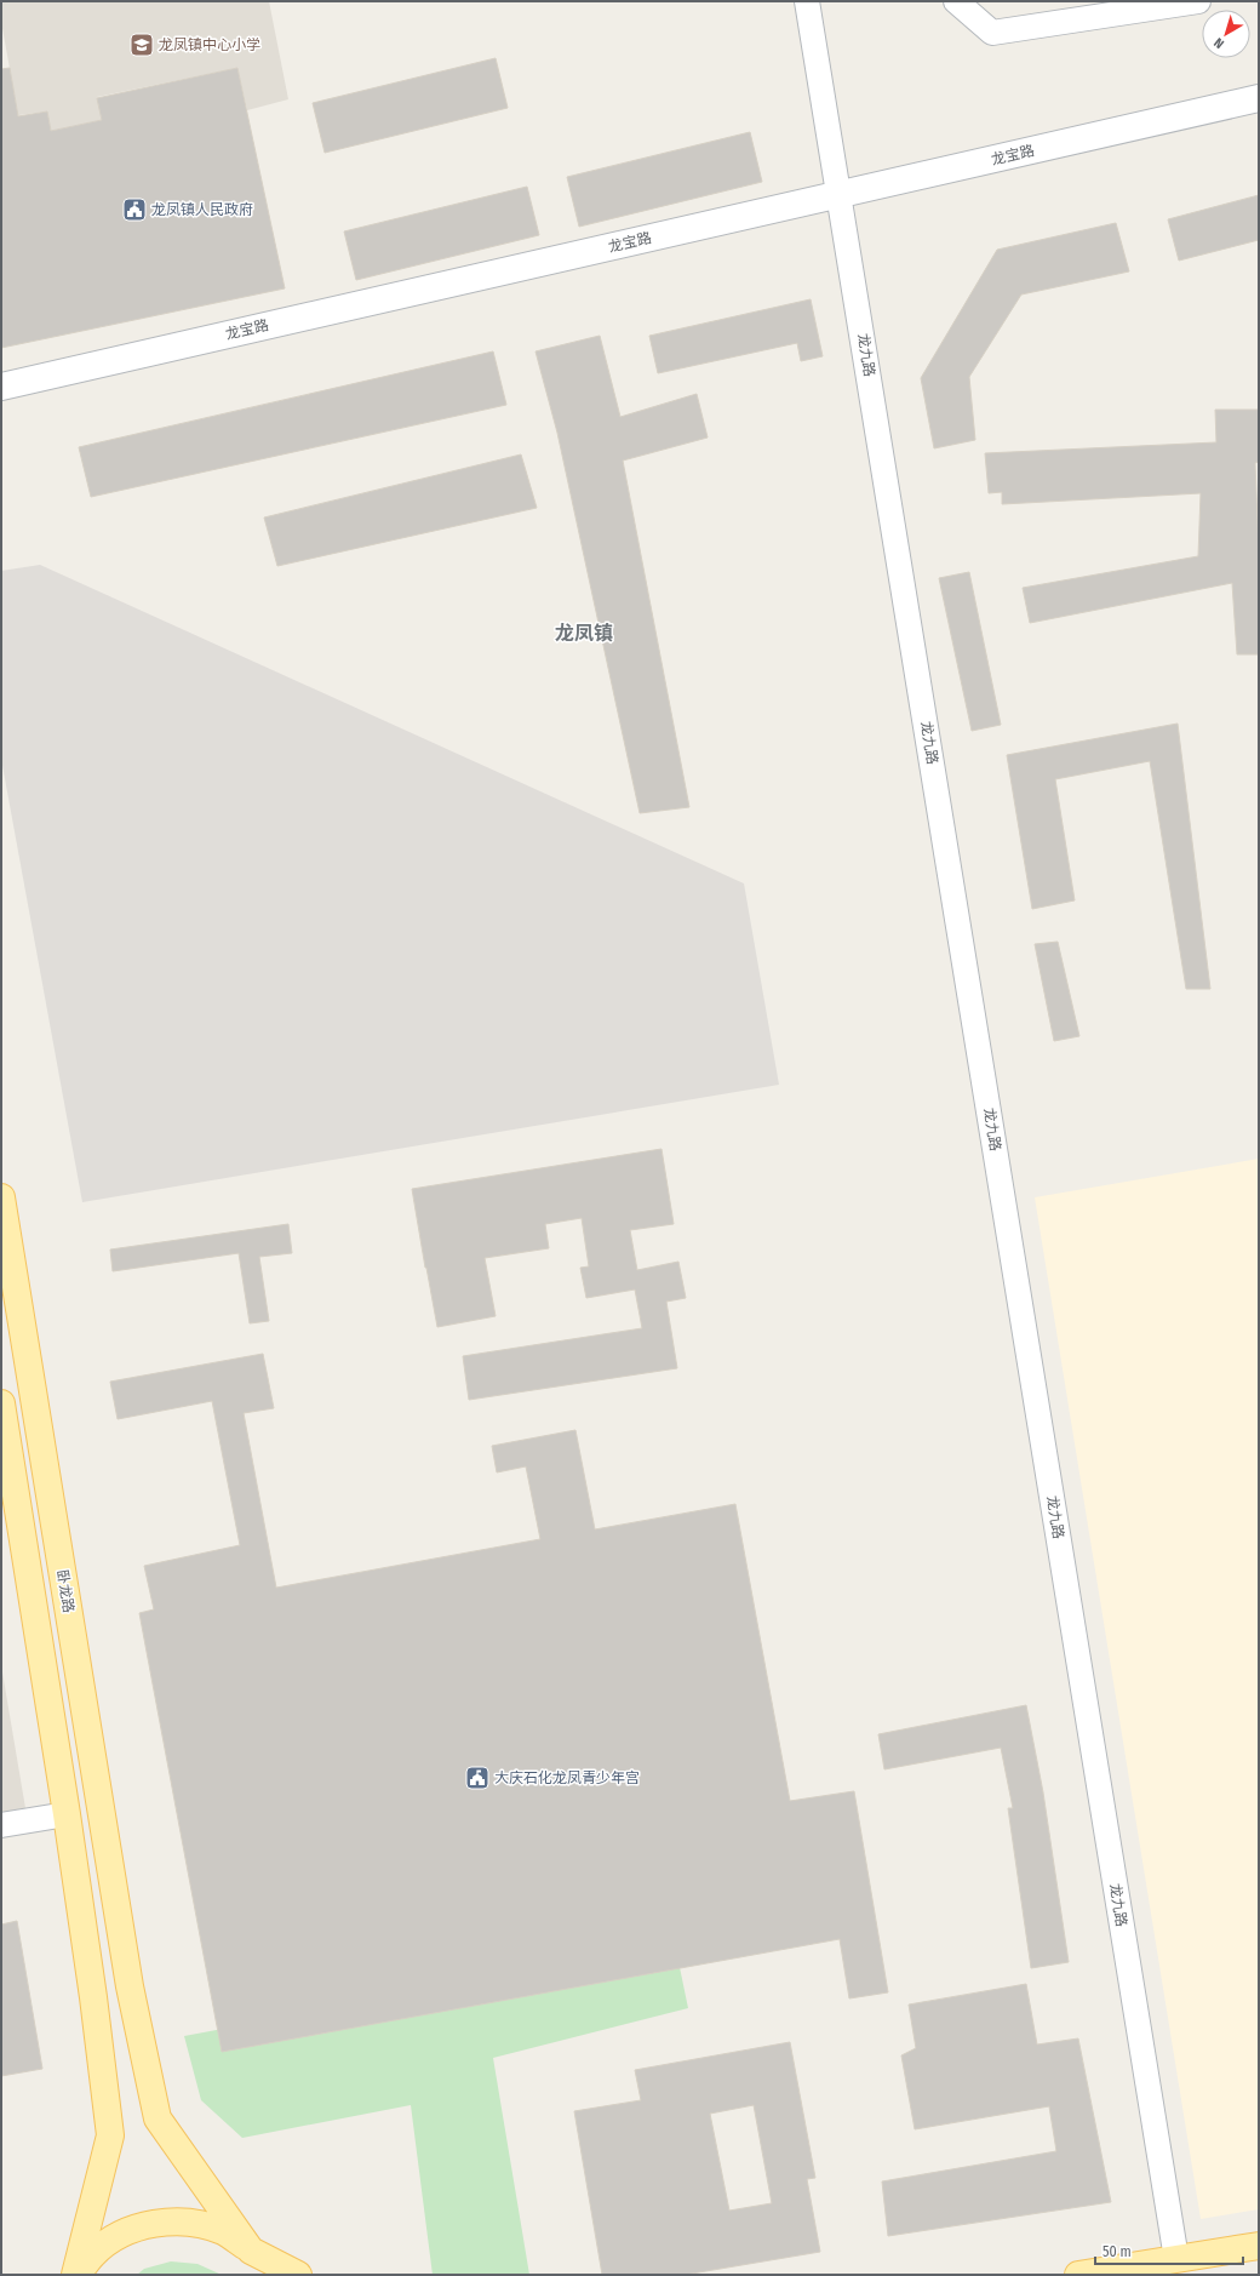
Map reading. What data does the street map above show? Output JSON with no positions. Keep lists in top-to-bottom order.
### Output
{
  "streets": {
    "main road": ["卧龙路"],
    "street": ["龙宝路", "龙九路"]
  },
  "crossings": [
    ["龙宝路", "龙九路"]
  ],
  "districts": ["龙凤镇"],
  "places": {
    "school or university": ["龙凤镇中心小学"],
    "public building": ["龙凤镇人民政府", "大庆石化龙凤青少年宫"]
  },
  "scale_bar": "50 m",
  "north": "bottom left"
}
